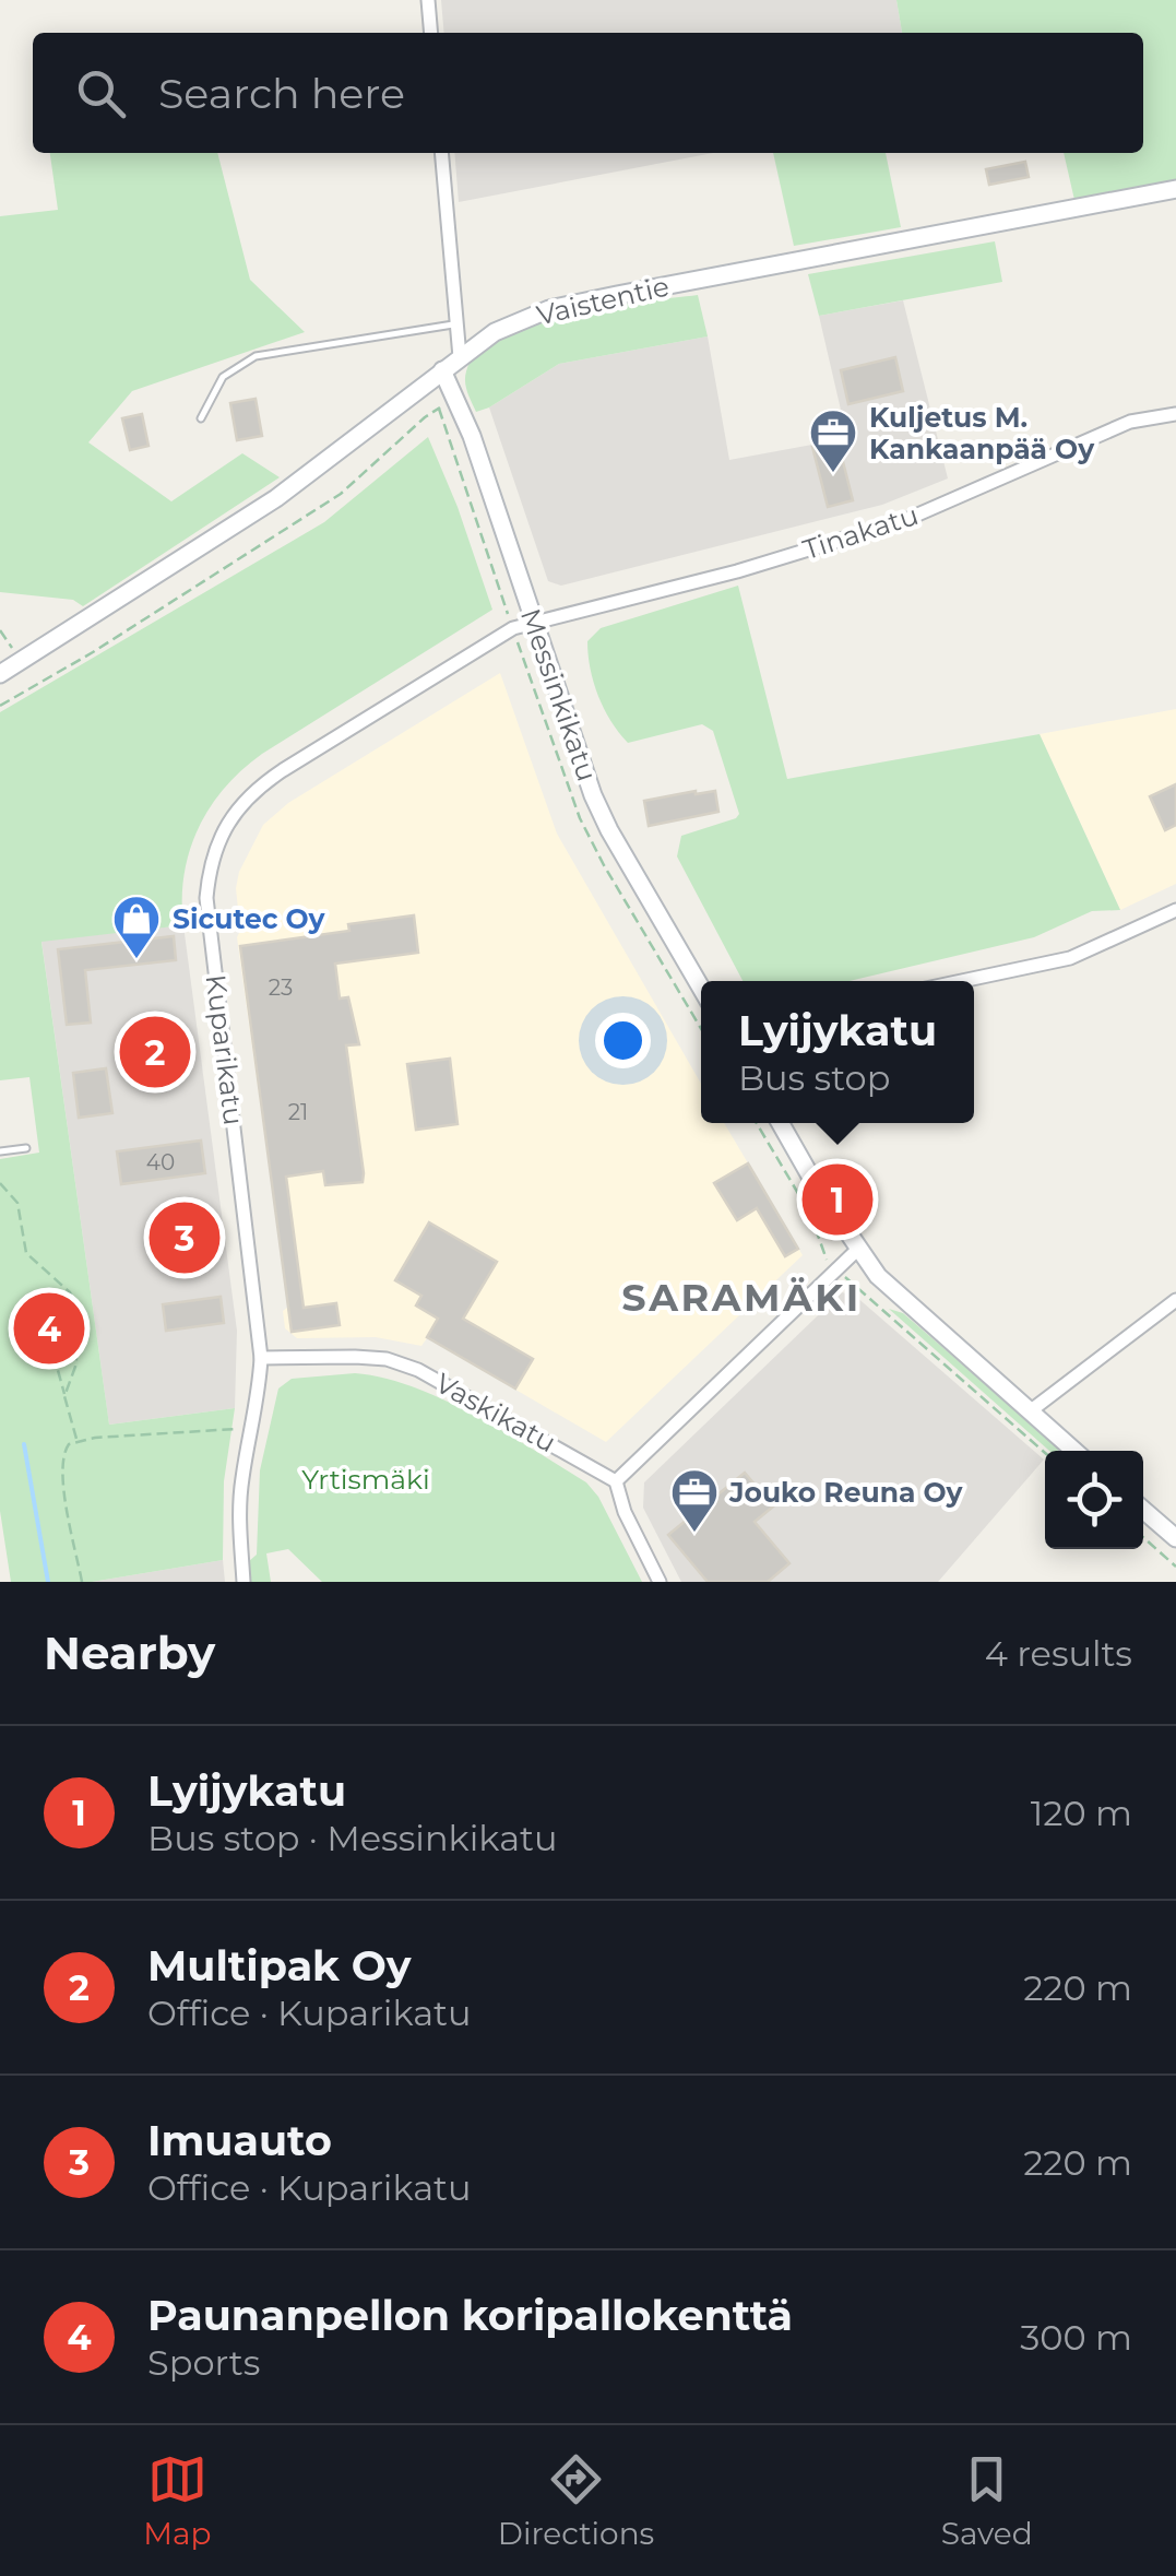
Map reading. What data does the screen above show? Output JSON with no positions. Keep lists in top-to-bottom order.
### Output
{
  "streets": {
    "street": [
      "Vaistentie",
      "Tinakatu",
      "Messinkikatu",
      "Kuparikatu",
      "Vaskikatu"
    ]
  },
  "crossings": [
    ["Vaistentie", "Messinkikatu"],
    ["Tinakatu", "Messinkikatu"],
    ["Tinakatu", "Kuparikatu"],
    ["Messinkikatu", "Kuparikatu"],
    ["Kuparikatu", "Vaskikatu"]
  ],
  "districts": ["SARAMÄKI"],
  "parks": ["Yrtismäki"],
  "places": {
    "office": ["Kuljetus M. Kankaanpää Oy", "Jouko Reuna Oy"],
    "shop": ["Sicutec Oy"]
  },
  "house_numbers": ["23", "21", "40"],
  "page": {
    "search": "Search here",
    "popup": ["Lyijykatu", "Bus stop"],
    "pins": [
      "2",
      "1",
      "3",
      "4"
    ],
    "heading": ["Nearby", "4 results"],
    "list": [
      {
        "mark": "1",
        "name": "Lyijykatu",
        "note": "Bus stop · Messinkikatu",
        "value": "120 m"
      },
      {
        "mark": "2",
        "name": "Multipak Oy",
        "note": "Office · Kuparikatu",
        "value": "220 m"
      },
      {
        "mark": "3",
        "name": "Imuauto",
        "note": "Office · Kuparikatu",
        "value": "220 m"
      },
      {
        "mark": "4",
        "name": "Paunanpellon koripallokenttä",
        "note": "Sports",
        "value": "300 m"
      }
    ],
    "nav": ["Map", "Directions", "Saved"]
  }
}
